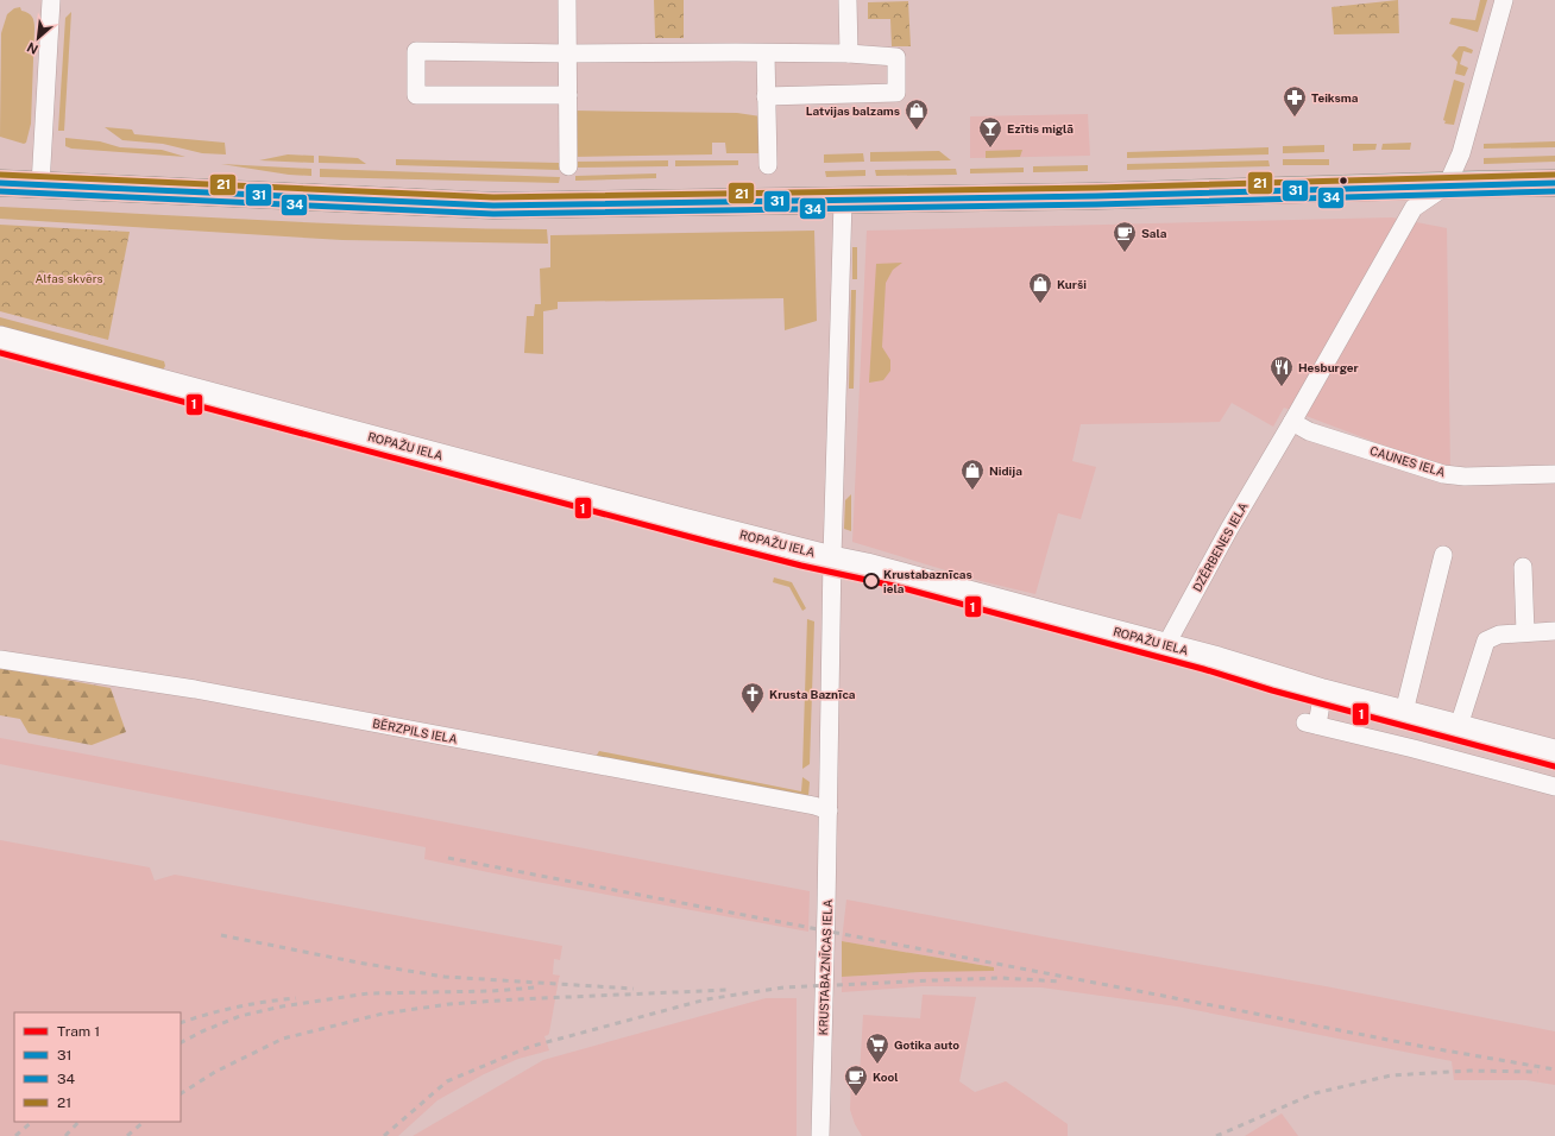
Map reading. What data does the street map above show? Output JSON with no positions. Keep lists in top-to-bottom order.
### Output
{
  "streets": {
    "street": [
      "ROPAŽU IELA",
      "CAUNES IELA",
      "DZĒRBENES IELA",
      "BĒRZPILS IELA",
      "KRUSTABAZNĪCAS IELA"
    ]
  },
  "crossings": [
    ["ROPAŽU IELA", "DZĒRBENES IELA"],
    ["ROPAŽU IELA", "KRUSTABAZNĪCAS IELA"],
    ["CAUNES IELA", "DZĒRBENES IELA"],
    ["BĒRZPILS IELA", "KRUSTABAZNĪCAS IELA"]
  ],
  "parks": ["Alfas skvērs"],
  "places": {
    "pharmacy": ["Teiksma"],
    "shop": ["Latvijas balzams", "Kurši", "Nidija"],
    "bar": ["Ezītis miglā"],
    "cafe": ["Sala", "Kool"],
    "restaurant": ["Hesburger"],
    "other": ["Krustabaznīcas iela"],
    "church": ["Krusta Baznīca"],
    "supermarket": ["Gotika auto"]
  },
  "lines": [
    "transit line 21",
    "transit line 31",
    "transit line 34",
    "tram line 1"
  ],
  "legend": [
    "Tram 1",
    "31",
    "34",
    "21"
  ],
  "north": "bottom left"
}
